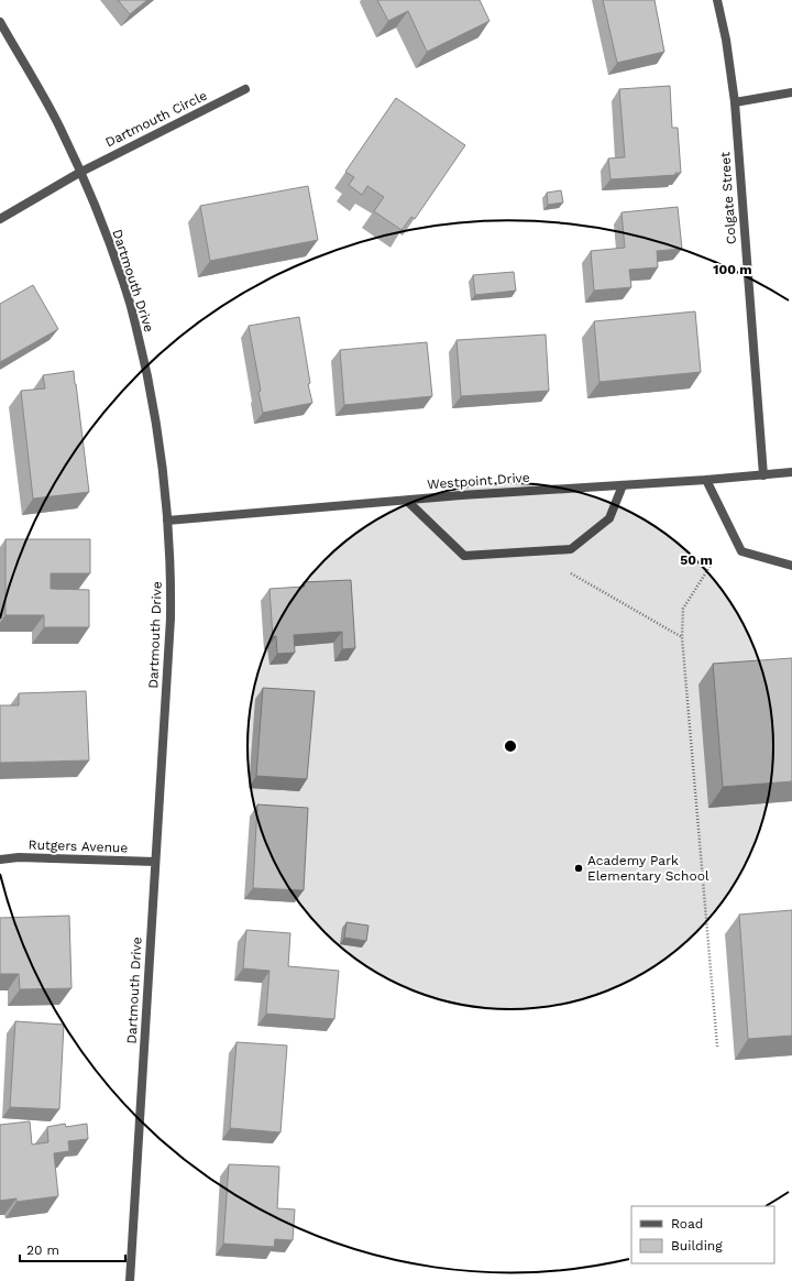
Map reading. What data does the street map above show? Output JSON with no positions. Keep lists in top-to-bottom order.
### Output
{
  "streets": {
    "street": [
      "Dartmouth Circle",
      "Colgate Street",
      "Dartmouth Drive",
      "Westpoint Drive",
      "Rutgers Avenue"
    ]
  },
  "crossings": [
    ["Dartmouth Circle", "Dartmouth Drive"],
    ["Colgate Street", "Westpoint Drive"],
    ["Dartmouth Drive", "Westpoint Drive"],
    ["Dartmouth Drive", "Rutgers Avenue"]
  ],
  "places": ["Academy Park Elementary School"],
  "legend": ["Road", "Building"],
  "scale_bar": "20 m",
  "rings": ["100 m", "50 m"]
}
